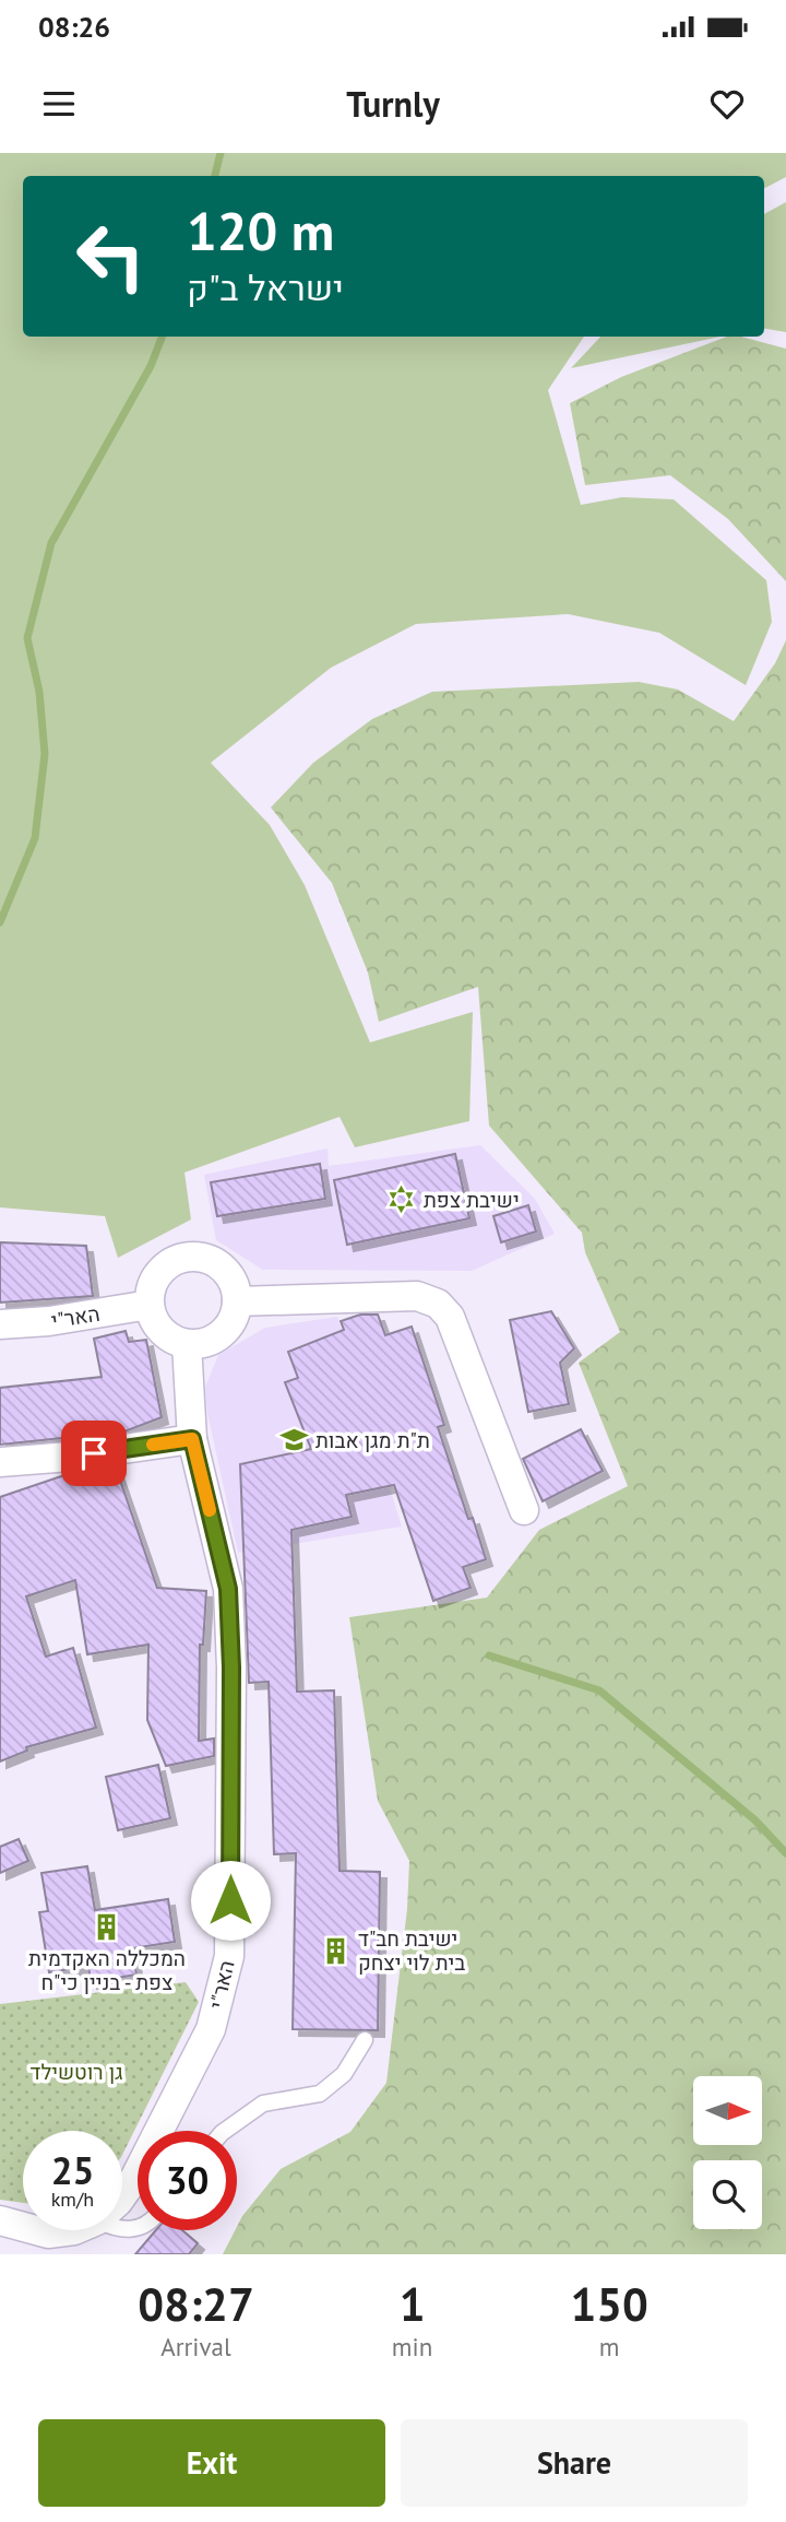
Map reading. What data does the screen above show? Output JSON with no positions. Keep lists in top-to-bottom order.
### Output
{
  "streets": {
    "street": ["האר\"י"]
  },
  "parks": ["גן רוטשילד"],
  "places": {
    "synagogue": ["ישיבת צפת"],
    "school or university": ["ת\"ת מגן אבות"],
    "building": ["המכללה האקדמית צפת - בניין כי\"ח", "ישיבת חב\"ד בית לוי יצחק"]
  },
  "north": "right",
  "page": {
    "status": "08:26",
    "header": "Turnly",
    "turn": ["120 m", "ישראל ב\"ק"],
    "speed": "25 km/h",
    "limit": "30",
    "eta": [
      "08:27",
      "Arrival",
      "1",
      "min",
      "150",
      "m"
    ],
    "buttons": ["Exit", "Share"]
  }
}
